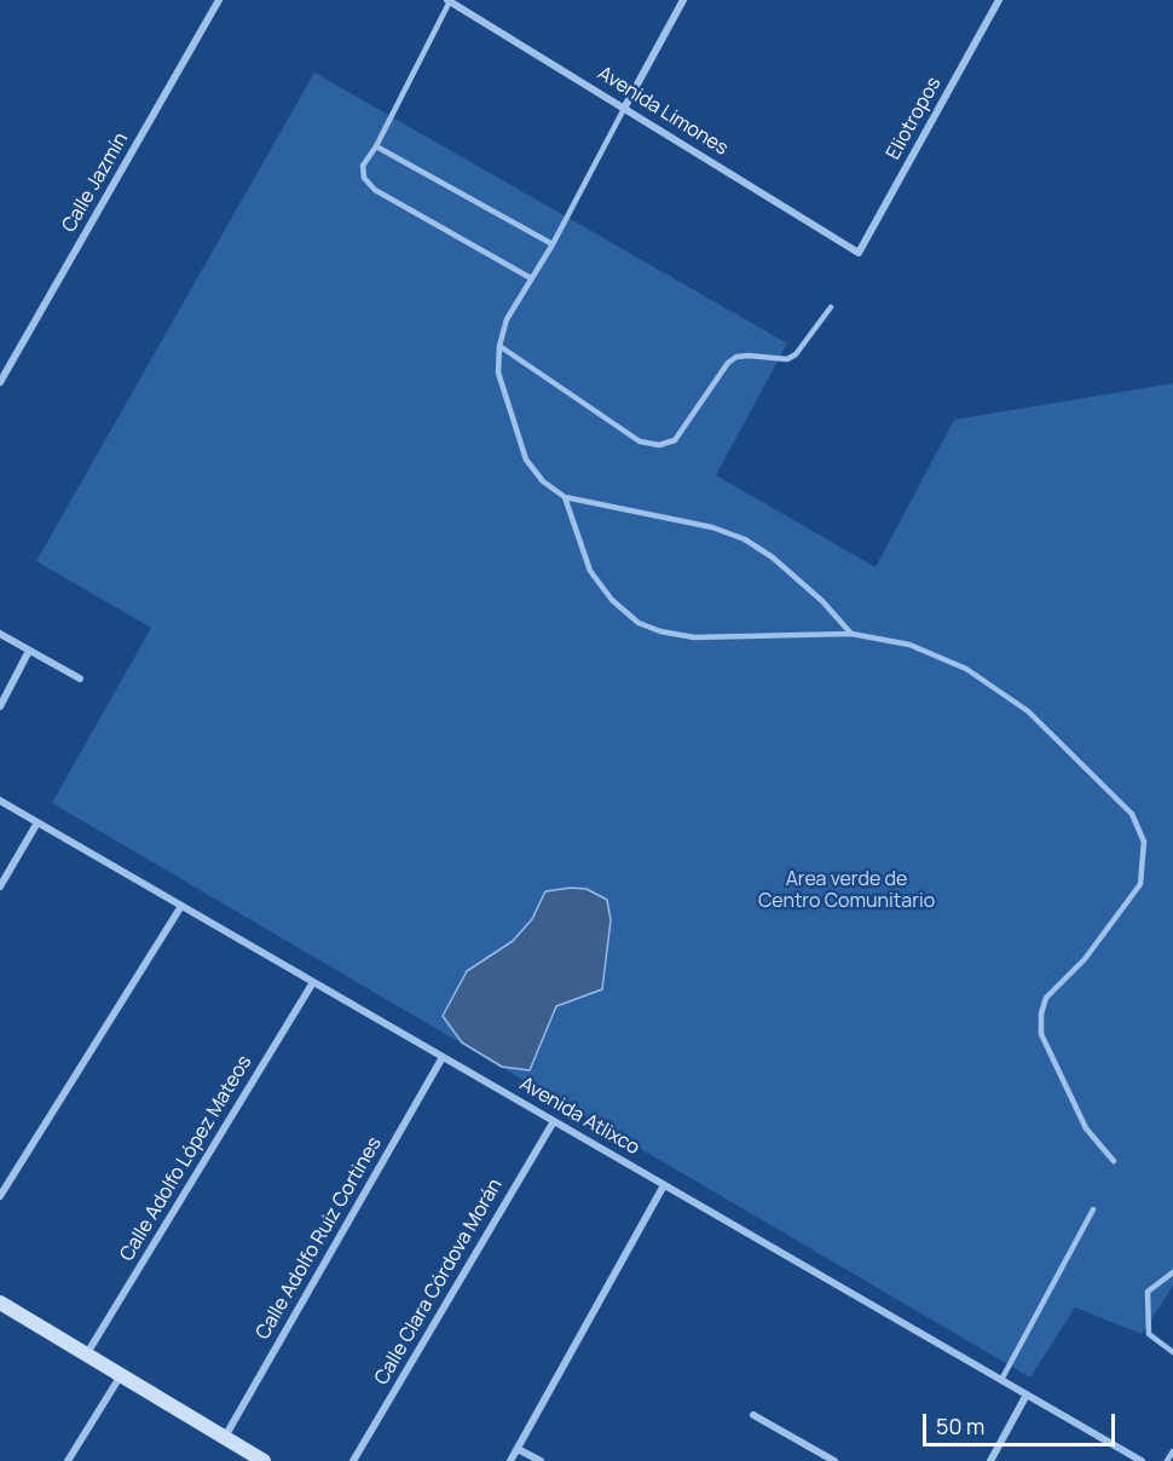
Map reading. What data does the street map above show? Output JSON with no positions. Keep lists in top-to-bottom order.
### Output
{
  "streets": {
    "street": [
      "Avenida Limones",
      "Eliotropos",
      "Calle Jazmín",
      "Avenida Atlixco",
      "Calle Adolfo López Mateos",
      "Calle Adolfo Ruiz Cortines",
      "Calle Clara Córdova Morán"
    ]
  },
  "crossings": [
    ["Avenida Limones", "Eliotropos"],
    ["Avenida Atlixco", "Calle Adolfo López Mateos"],
    ["Avenida Atlixco", "Calle Adolfo Ruiz Cortines"],
    ["Avenida Atlixco", "Calle Clara Córdova Morán"]
  ],
  "parks": ["Area verde de Centro Comunitario"],
  "scale_bar": "50 m"
}
